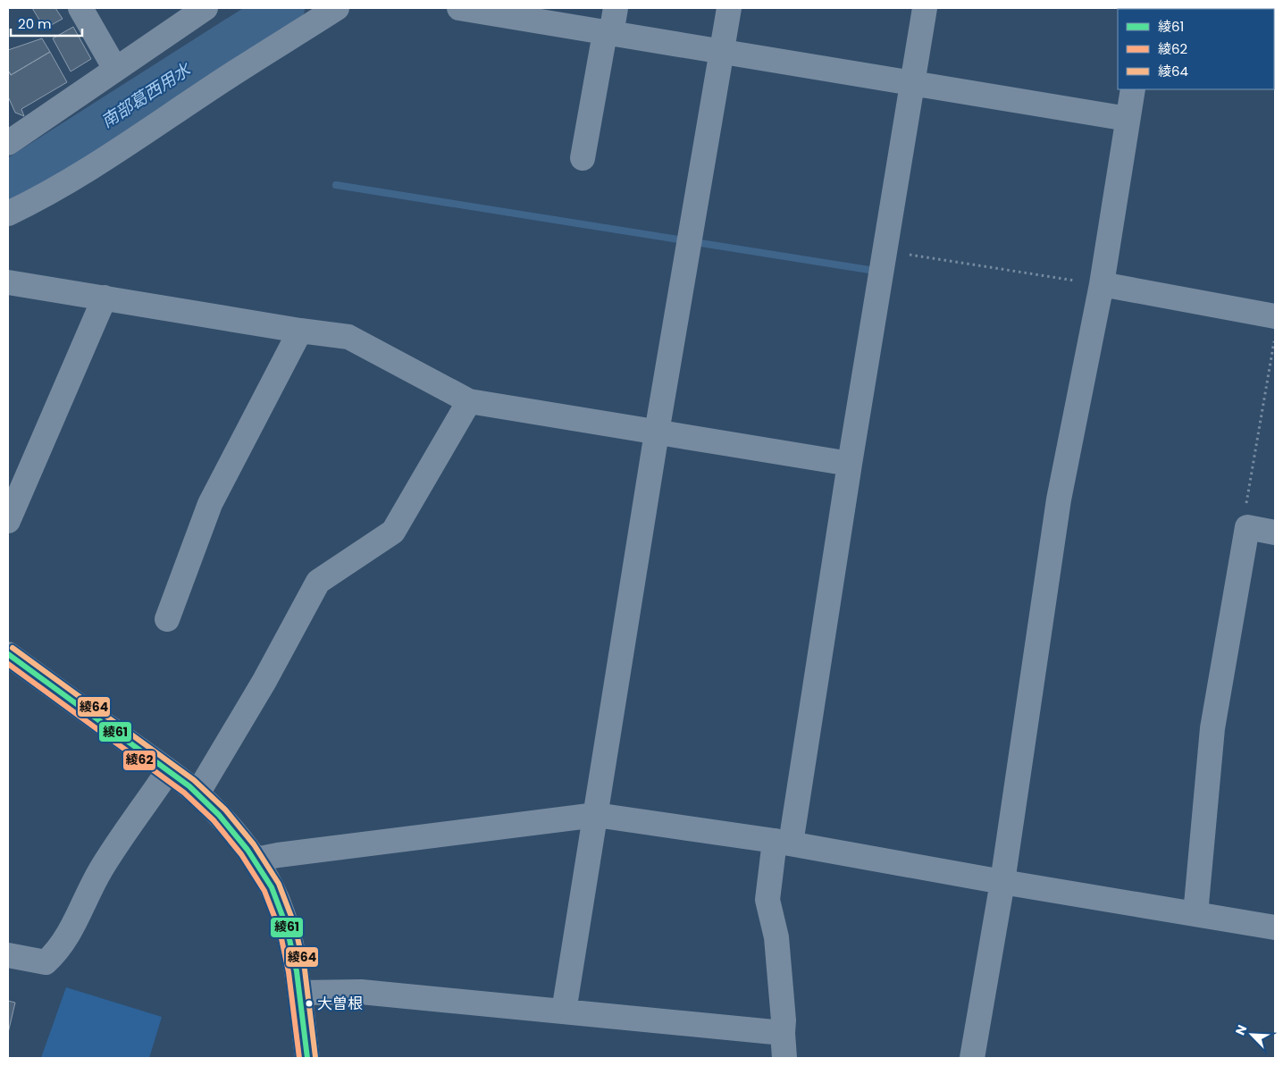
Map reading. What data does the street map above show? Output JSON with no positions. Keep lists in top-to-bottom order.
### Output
{
  "water": ["南部葛西用水"],
  "places": ["大曽根"],
  "lines": ["transit line 綾64", "transit line 綾61", "transit line 綾62"],
  "legend": ["綾61", "綾62", "綾64"],
  "scale_bar": "20 m",
  "north": "top left"
}
